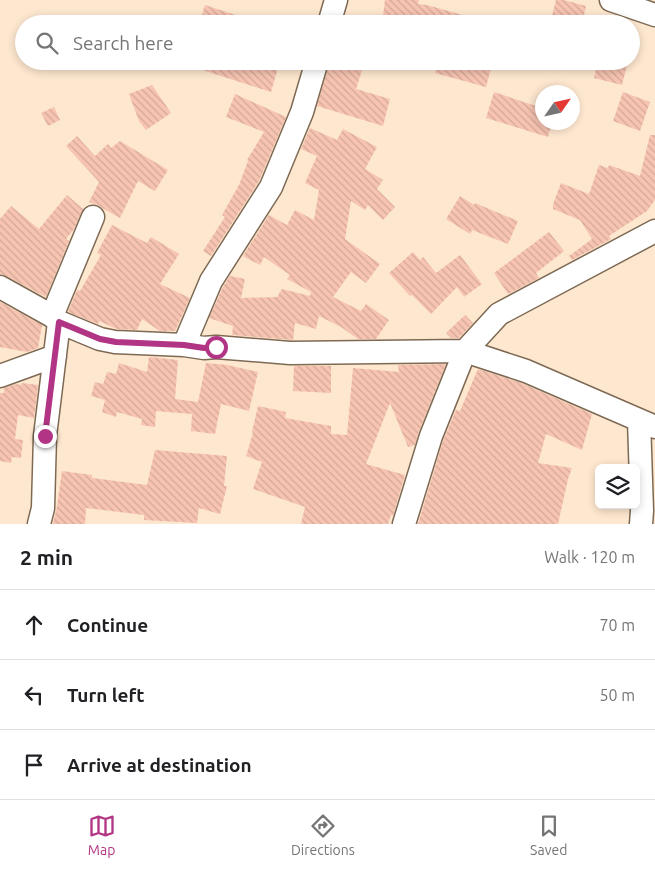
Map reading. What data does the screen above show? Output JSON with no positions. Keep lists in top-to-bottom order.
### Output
{
  "north": "top right",
  "page": {
    "search": "Search here",
    "heading": ["2 min", "Walk · 120 m"],
    "list": [
      ["Continue", "70 m"],
      ["Turn left", "50 m"],
      "Arrive at destination"
    ],
    "nav": ["Map", "Directions", "Saved"]
  }
}
